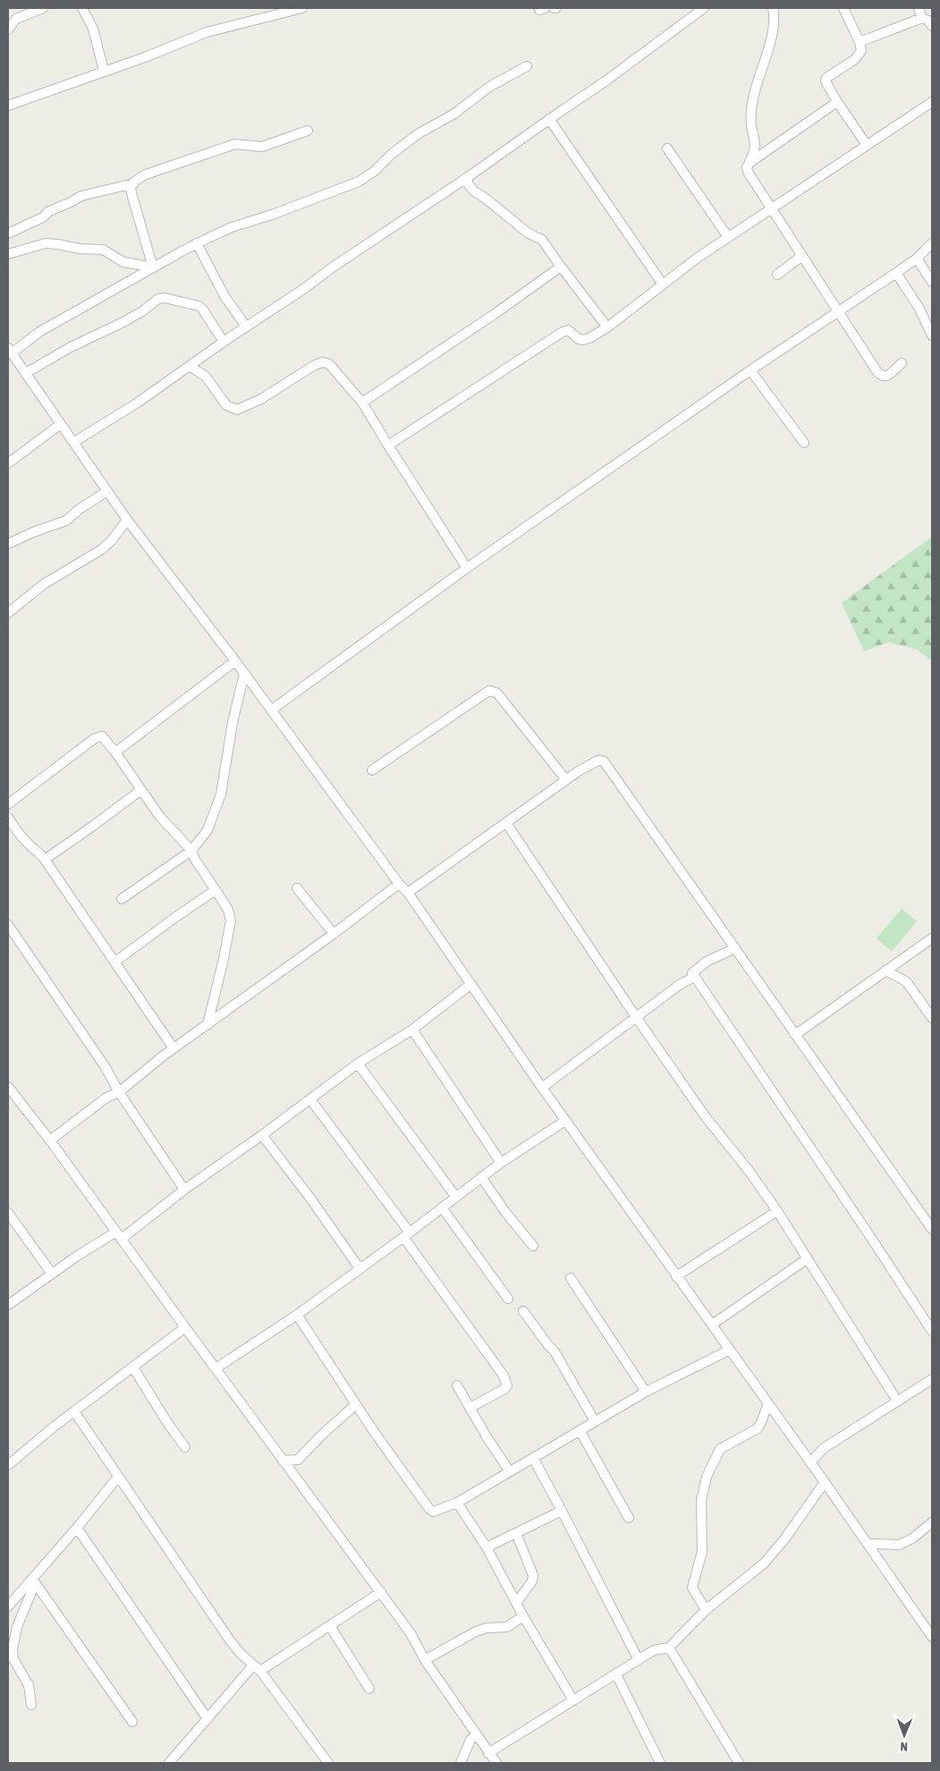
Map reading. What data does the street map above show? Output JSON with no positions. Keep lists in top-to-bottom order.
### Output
{
  "north": "bottom"
}
